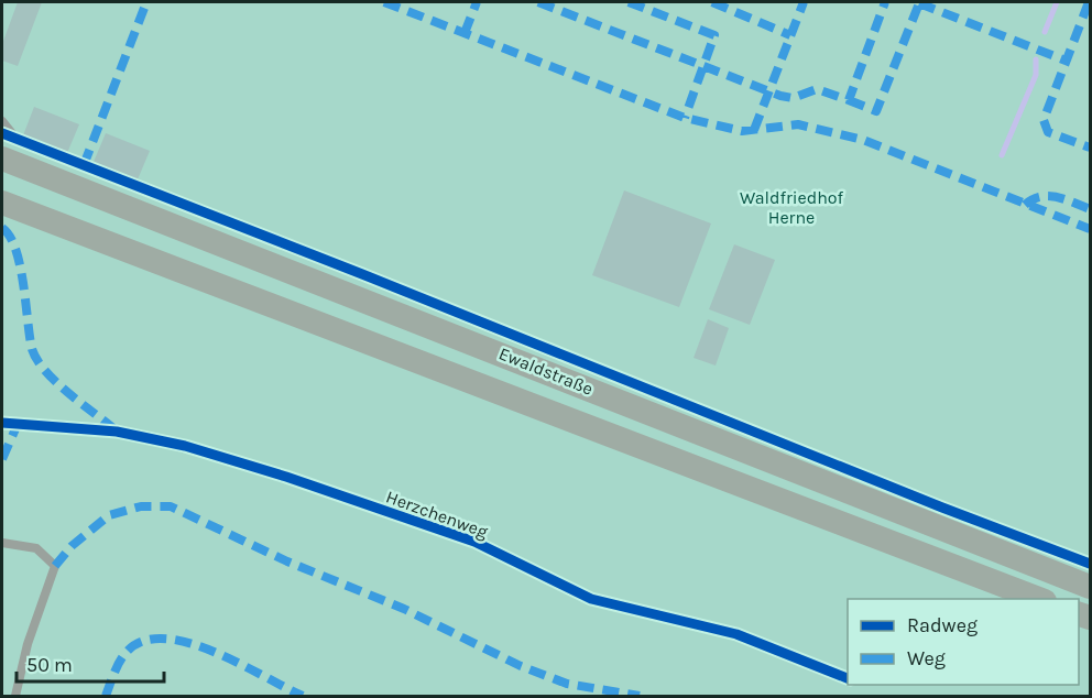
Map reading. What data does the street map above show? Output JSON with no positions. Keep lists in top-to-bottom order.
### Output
{
  "streets": {
    "main road": ["Ewaldstraße"],
    "cycle path": ["Herzchenweg"]
  },
  "parks": ["Waldfriedhof Herne"],
  "legend": ["Radweg", "Weg"],
  "scale_bar": "50 m"
}
